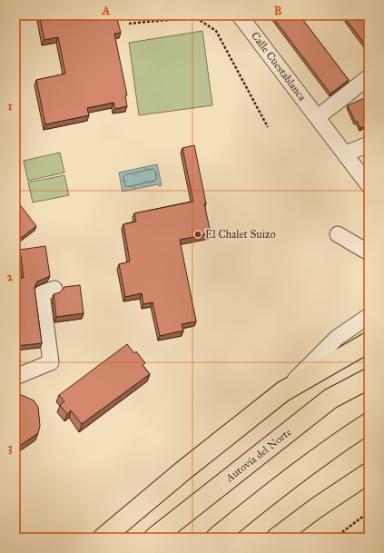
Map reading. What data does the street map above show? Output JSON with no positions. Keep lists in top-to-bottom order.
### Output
{
  "streets": {
    "highway": ["Autovía del Norte"],
    "street": ["Calle Cuestablanca"]
  },
  "places": ["El Chalet Suizo"],
  "grid": {
    "columns": ["A", "B"],
    "rows": ["1", "2", "3"]
  }
}
